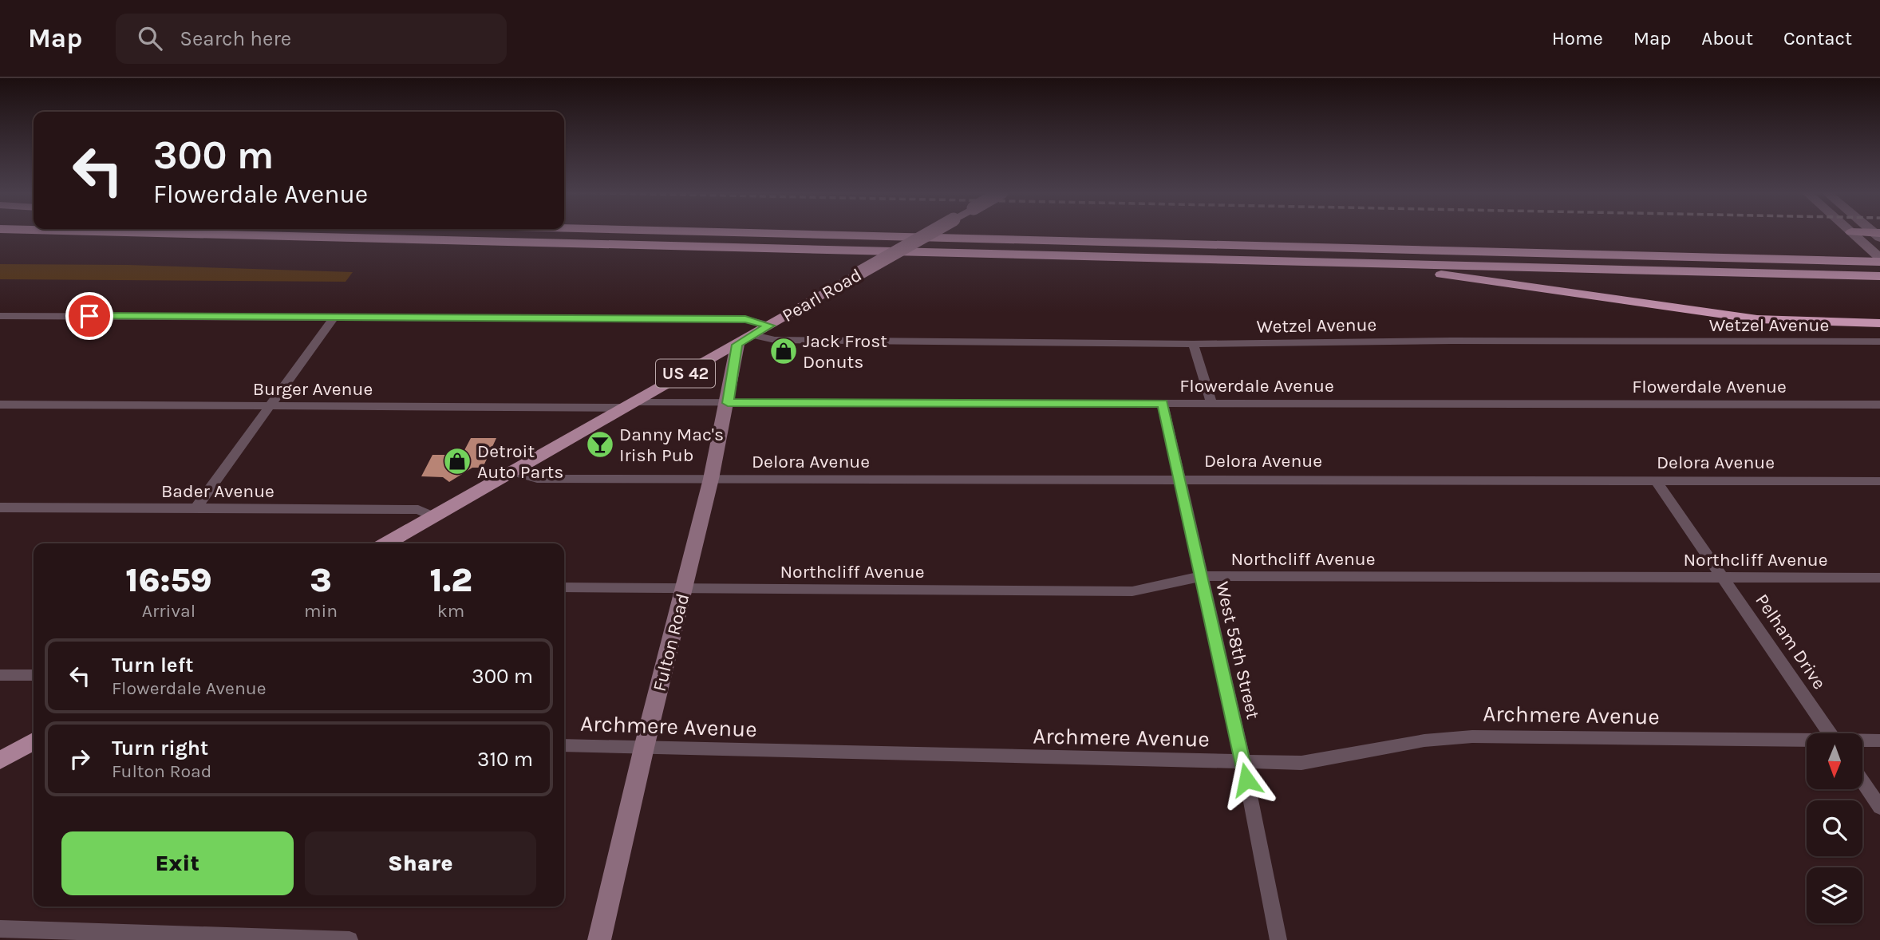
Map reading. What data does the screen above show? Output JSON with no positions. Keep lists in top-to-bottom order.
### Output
{
  "streets": {
    "main road": ["Pearl Road", "US 42", "Fulton Road"],
    "street": [
      "Wetzel Avenue",
      "Flowerdale Avenue",
      "Burger Avenue",
      "Delora Avenue",
      "Bader Avenue",
      "Northcliff Avenue",
      "Pelham Drive",
      "West 58th Street",
      "Archmere Avenue"
    ]
  },
  "crossings": [
    ["Pearl Road", "Wetzel Avenue"],
    ["Pearl Road", "Flowerdale Avenue"],
    ["Pearl Road", "Burger Avenue"],
    ["Pearl Road", "Delora Avenue"],
    ["Pearl Road", "Bader Avenue"],
    ["Pearl Road", "Fulton Road"],
    ["Flowerdale Avenue", "Burger Avenue"],
    ["Flowerdale Avenue", "Fulton Road"],
    ["Flowerdale Avenue", "West 58th Street"],
    ["Delora Avenue", "Pelham Drive"],
    ["Delora Avenue", "Fulton Road"],
    ["Delora Avenue", "West 58th Street"],
    ["Northcliff Avenue", "Pelham Drive"],
    ["Northcliff Avenue", "Fulton Road"],
    ["Northcliff Avenue", "West 58th Street"],
    ["Fulton Road", "Archmere Avenue"],
    ["West 58th Street", "Archmere Avenue"]
  ],
  "places": {
    "shop": ["Jack Frost Donuts", "Detroit Auto Parts"],
    "bar": ["Danny Mac's Irish Pub"]
  },
  "north": "bottom",
  "page": {
    "header": "Map",
    "search": "Search here",
    "nav": [
      "Home",
      "Map",
      "About",
      "Contact"
    ],
    "turn": ["300 m", "Flowerdale Avenue"],
    "eta": [
      "16:59",
      "Arrival",
      "3",
      "min",
      "1.2",
      "km"
    ],
    "list": [
      {
        "name": "Turn left",
        "note": "Flowerdale Avenue",
        "value": "300 m"
      },
      {
        "name": "Turn right",
        "note": "Fulton Road",
        "value": "310 m"
      }
    ],
    "buttons": ["Exit", "Share"]
  }
}
